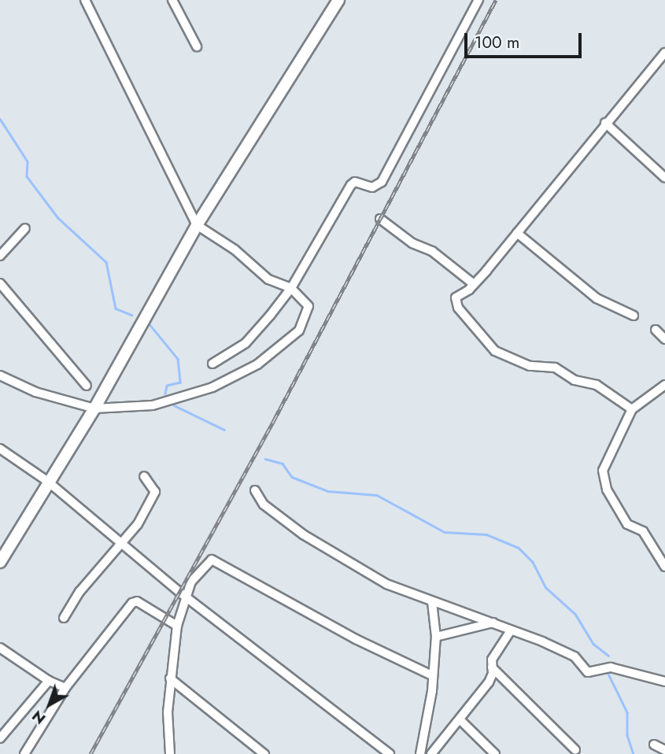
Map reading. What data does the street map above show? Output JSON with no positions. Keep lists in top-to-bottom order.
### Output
{
  "scale_bar": "100 m",
  "north": "bottom left"
}
